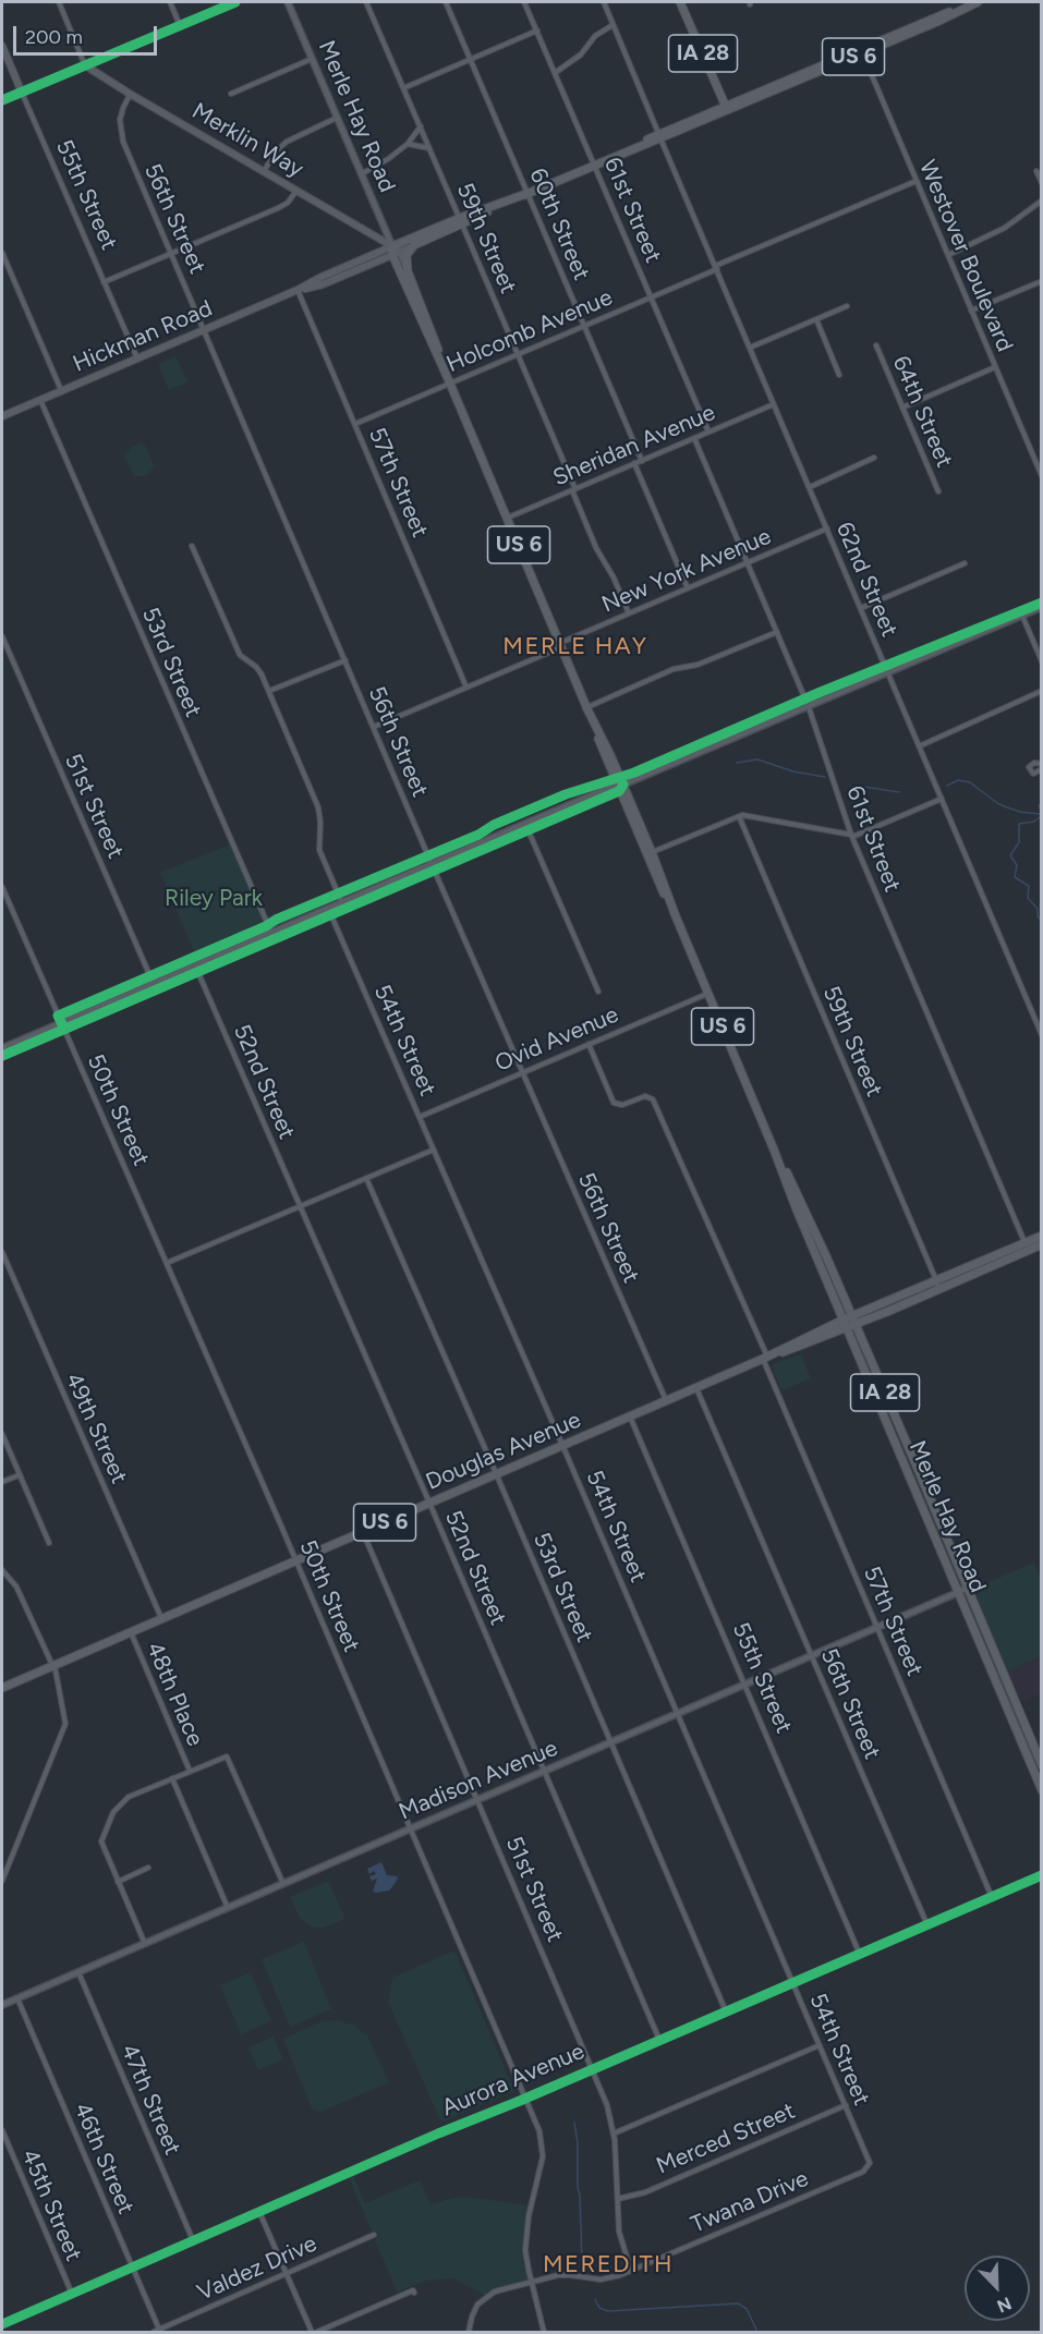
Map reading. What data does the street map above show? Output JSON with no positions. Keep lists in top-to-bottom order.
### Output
{
  "streets": {
    "main road": [
      "IA 28",
      "US 6",
      "Merle Hay Road",
      "Merklin Way",
      "55th Street",
      "Hickman Road",
      "Douglas Avenue"
    ],
    "street": [
      "61st Street",
      "56th Street",
      "60th Street",
      "59th Street",
      "Westover Boulevard",
      "Holcomb Avenue",
      "64th Street",
      "Sheridan Avenue",
      "57th Street",
      "New York Avenue",
      "62nd Street",
      "53rd Street",
      "51st Street",
      "Ovid Avenue",
      "54th Street",
      "52nd Street",
      "50th Street",
      "49th Street",
      "48th Place",
      "Madison Avenue",
      "Aurora Avenue",
      "47th Street",
      "Merced Street",
      "46th Street",
      "Twana Drive",
      "45th Street",
      "Valdez Drive"
    ]
  },
  "crossings": [
    ["IA 28", "Hickman Road"],
    ["Merle Hay Road", "Merklin Way"],
    ["Merle Hay Road", "Holcomb Avenue"],
    ["Merle Hay Road", "Hickman Road"],
    ["Merle Hay Road", "Sheridan Avenue"],
    ["Merle Hay Road", "New York Avenue"],
    ["Merle Hay Road", "Ovid Avenue"],
    ["Merle Hay Road", "Douglas Avenue"],
    ["Merle Hay Road", "Madison Avenue"],
    ["Merklin Way", "56th Street"],
    ["Merklin Way", "Hickman Road"],
    ["55th Street", "Hickman Road"],
    ["55th Street", "Douglas Avenue"],
    ["55th Street", "Madison Avenue"],
    ["55th Street", "Aurora Avenue"],
    ["61st Street", "Holcomb Avenue"],
    ["61st Street", "Hickman Road"],
    ["61st Street", "Sheridan Avenue"],
    ["61st Street", "New York Avenue"],
    ["61st Street", "Douglas Avenue"],
    ["56th Street", "Hickman Road"],
    ["56th Street", "New York Avenue"],
    ["56th Street", "Ovid Avenue"],
    ["56th Street", "Douglas Avenue"],
    ["56th Street", "Madison Avenue"],
    ["56th Street", "Aurora Avenue"],
    ["60th Street", "Holcomb Avenue"],
    ["60th Street", "Hickman Road"],
    ["60th Street", "Sheridan Avenue"],
    ["59th Street", "Holcomb Avenue"],
    ["59th Street", "Hickman Road"],
    ["59th Street", "Sheridan Avenue"],
    ["59th Street", "New York Avenue"],
    ["59th Street", "Douglas Avenue"],
    ["Westover Boulevard", "Holcomb Avenue"],
    ["Westover Boulevard", "Hickman Road"],
    ["Holcomb Avenue", "57th Street"],
    ["Holcomb Avenue", "62nd Street"],
    ["Hickman Road", "57th Street"],
    ["Hickman Road", "62nd Street"],
    ["Hickman Road", "53rd Street"],
    ["Sheridan Avenue", "62nd Street"],
    ["57th Street", "New York Avenue"],
    ["57th Street", "Ovid Avenue"],
    ["57th Street", "Douglas Avenue"],
    ["57th Street", "Madison Avenue"],
    ["57th Street", "Aurora Avenue"],
    ["New York Avenue", "62nd Street"],
    ["53rd Street", "Douglas Avenue"],
    ["53rd Street", "Madison Avenue"],
    ["53rd Street", "Aurora Avenue"],
    ["51st Street", "Douglas Avenue"],
    ["51st Street", "Madison Avenue"],
    ["51st Street", "Aurora Avenue"],
    ["51st Street", "Merced Street"],
    ["51st Street", "Twana Drive"],
    ["Ovid Avenue", "54th Street"],
    ["54th Street", "Douglas Avenue"],
    ["54th Street", "Madison Avenue"],
    ["54th Street", "Aurora Avenue"],
    ["54th Street", "Merced Street"],
    ["54th Street", "Twana Drive"],
    ["52nd Street", "Douglas Avenue"],
    ["52nd Street", "Madison Avenue"],
    ["52nd Street", "Aurora Avenue"],
    ["50th Street", "Douglas Avenue"],
    ["50th Street", "Madison Avenue"],
    ["50th Street", "Aurora Avenue"],
    ["50th Street", "Twana Drive"],
    ["49th Street", "Douglas Avenue"],
    ["Douglas Avenue", "48th Place"],
    ["48th Place", "Madison Avenue"],
    ["Madison Avenue", "47th Street"],
    ["Madison Avenue", "46th Street"],
    ["Aurora Avenue", "47th Street"],
    ["Aurora Avenue", "46th Street"],
    ["Aurora Avenue", "45th Street"],
    ["46th Street", "Valdez Drive"]
  ],
  "districts": ["MERLE HAY", "MEREDITH"],
  "parks": ["Riley Park"],
  "scale_bar": "200 m",
  "north": "bottom right"
}
